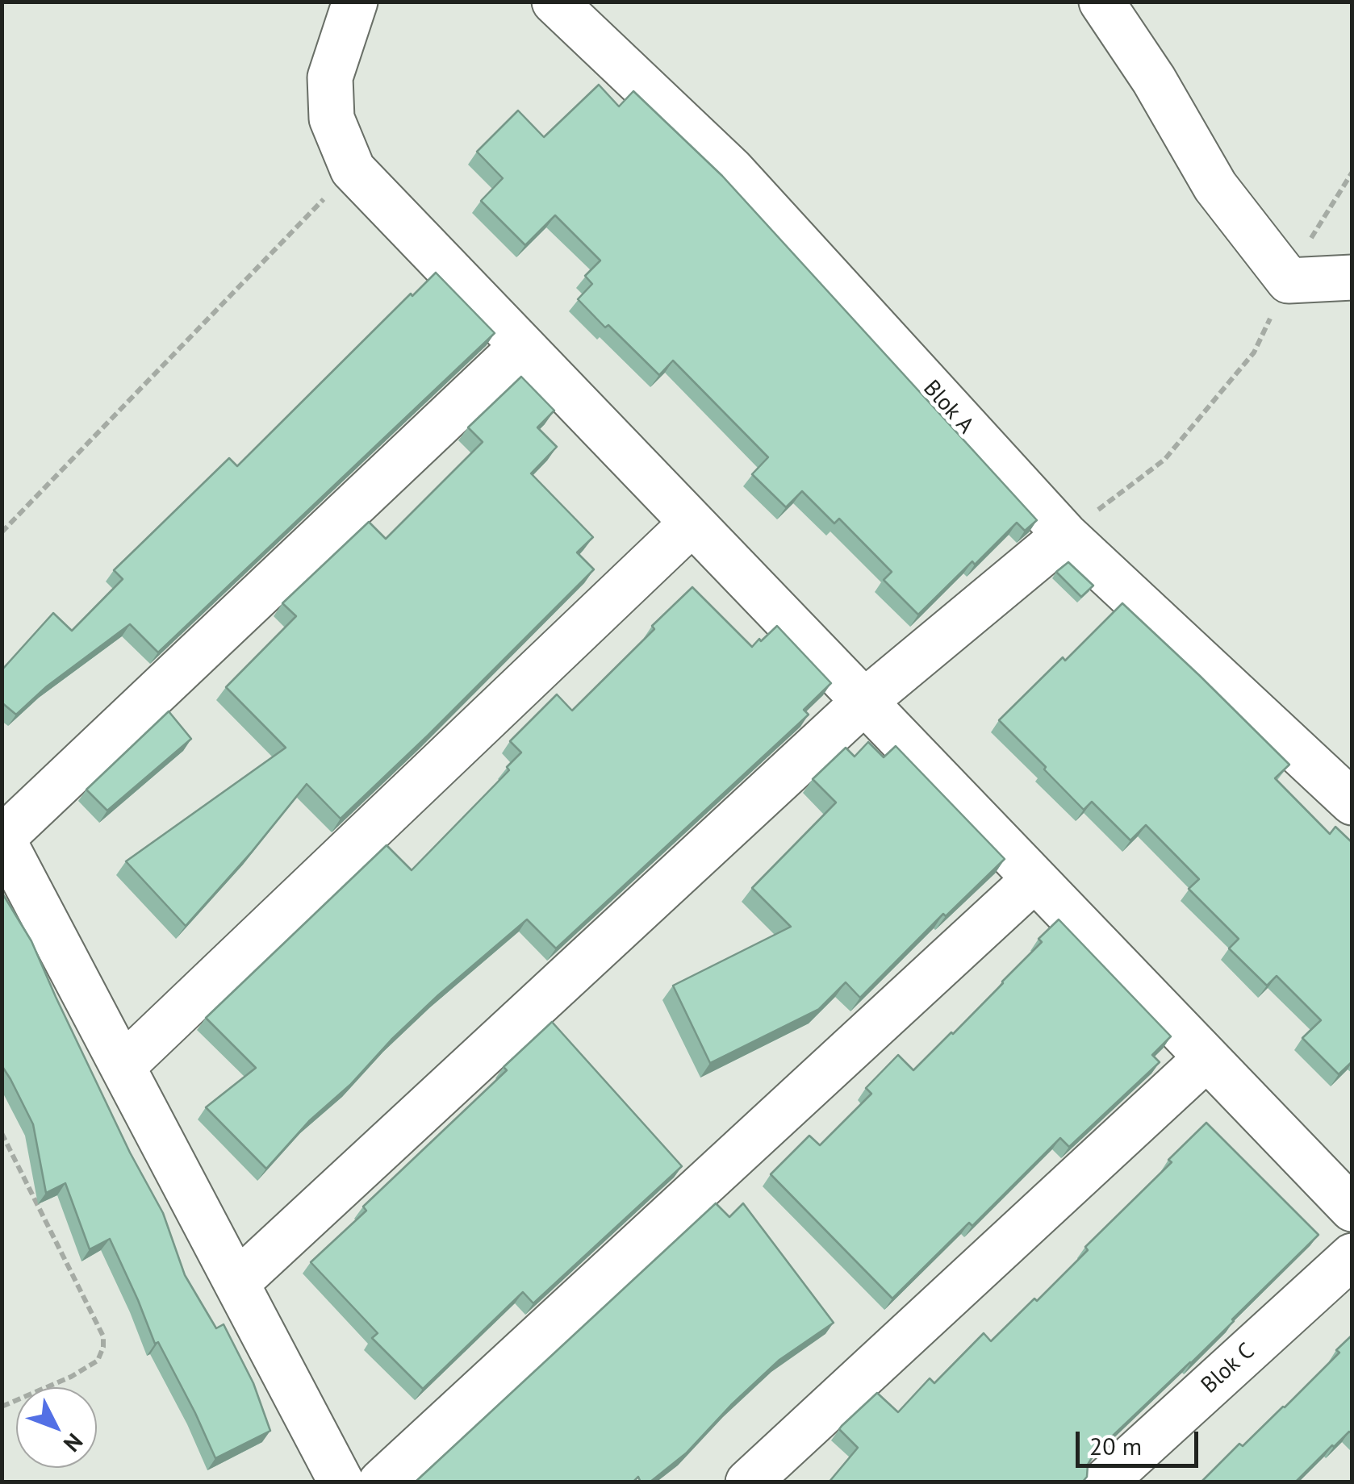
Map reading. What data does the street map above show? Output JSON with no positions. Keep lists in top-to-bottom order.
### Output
{
  "streets": {
    "street": ["Blok A", "Blok C"]
  },
  "scale_bar": "20 m",
  "north": "bottom right"
}
